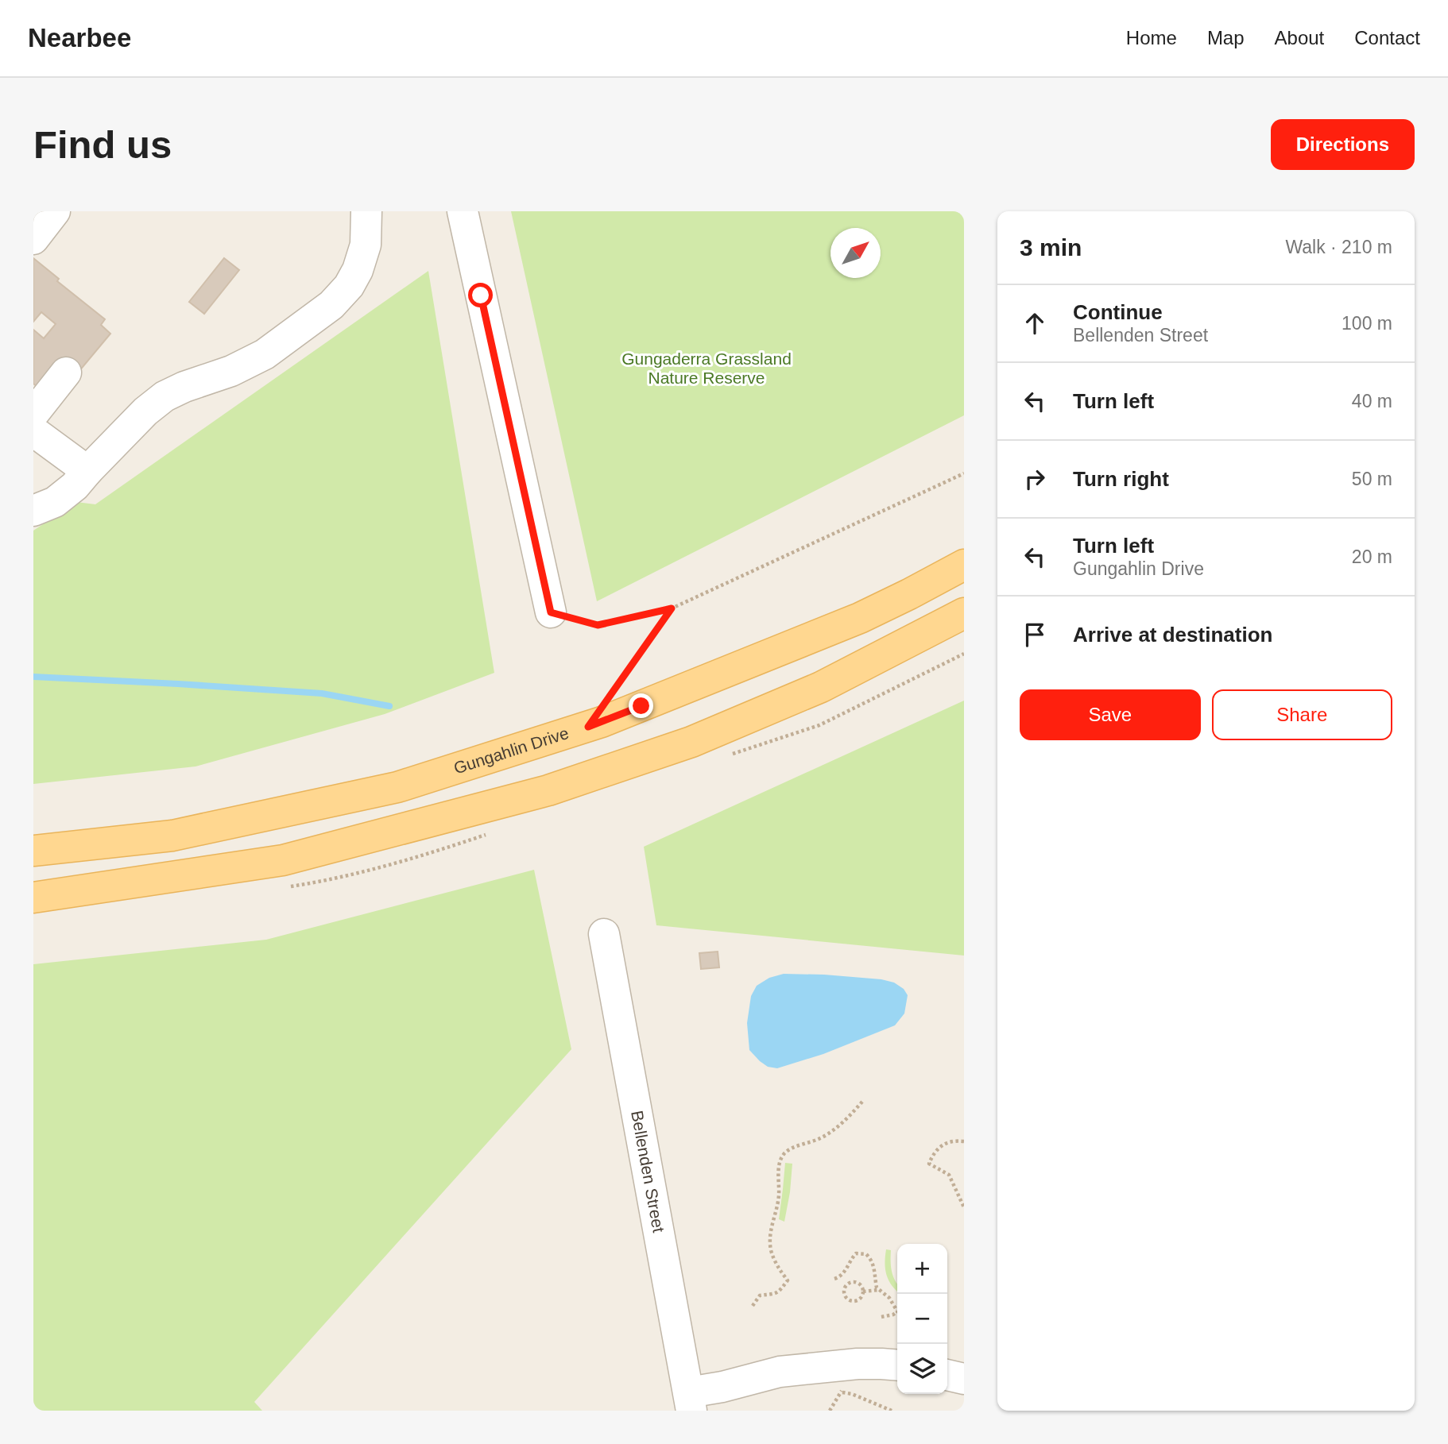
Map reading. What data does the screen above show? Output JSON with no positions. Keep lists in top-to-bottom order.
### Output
{
  "streets": {
    "main road": ["Gungahlin Drive"],
    "street": ["Bellenden Street"]
  },
  "parks": ["Gungaderra Grassland Nature Reserve"],
  "north": "top right",
  "page": {
    "header": "Nearbee",
    "nav": [
      "Home",
      "Map",
      "About",
      "Contact"
    ],
    "buttons": [
      "Directions",
      ["Save", "Share"]
    ],
    "title": "Find us",
    "heading": ["3 min", "Walk · 210 m"],
    "list": [
      ["Continue", "Bellenden Street", "100 m"],
      ["Turn left", "40 m"],
      ["Turn right", "50 m"],
      ["Turn left", "Gungahlin Drive", "20 m"],
      "Arrive at destination"
    ],
    "map_buttons": ["+", "−"]
  }
}
